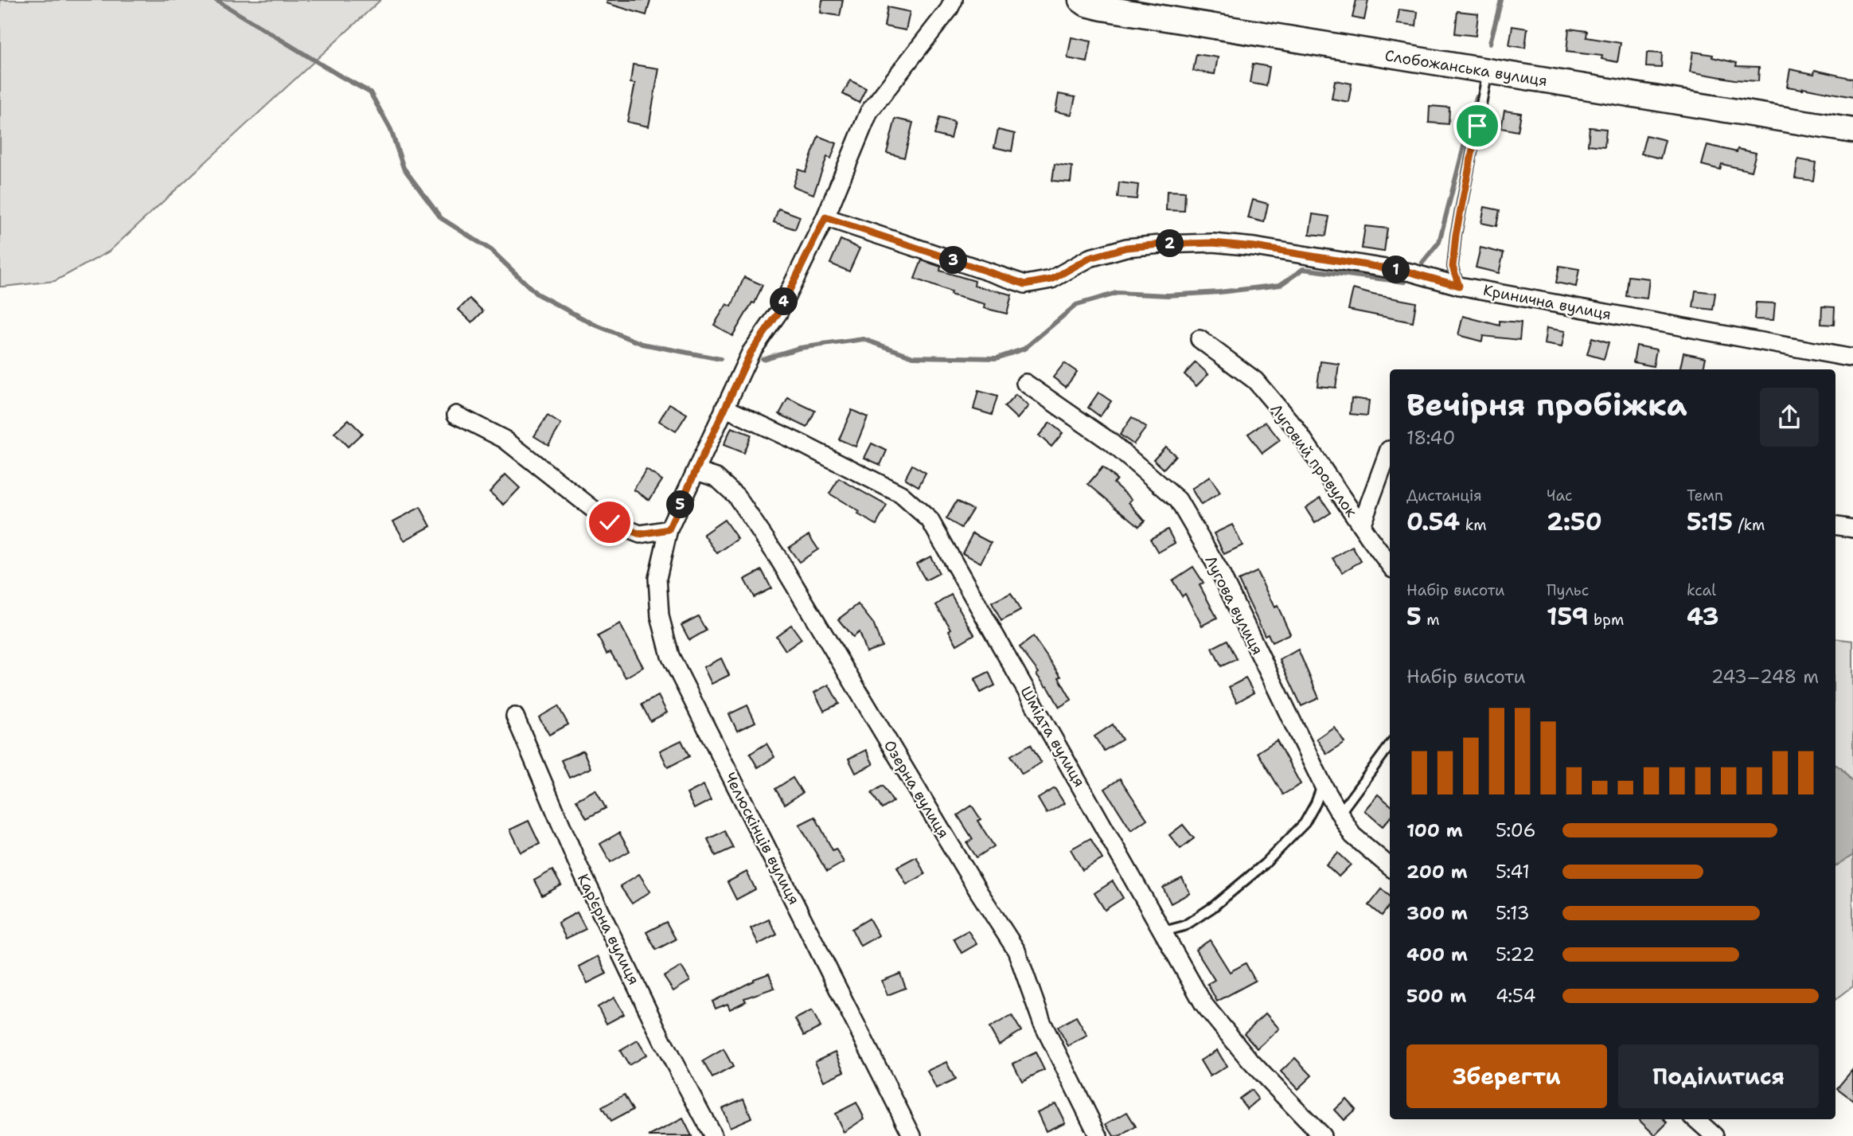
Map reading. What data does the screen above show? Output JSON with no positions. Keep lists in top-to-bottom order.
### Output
{
  "streets": {
    "street": [
      "Слобожанська вулиця",
      "Кринична вулиця",
      "Луговий провулок",
      "Лугова вулиця",
      "Шмідта вулиця",
      "Озерна вулиця",
      "Челюскінців вулиця",
      "Кар'єрна вулиця"
    ]
  },
  "crossings": [
    ["Кринична вулиця", "Челюскінців вулиця"],
    ["Шмідта вулиця", "Челюскінців вулиця"],
    ["Озерна вулиця", "Челюскінців вулиця"]
  ],
  "page": {
    "pins": [
      "2",
      "3",
      "1",
      "4",
      "5"
    ],
    "heading": ["Вечірня пробіжка", "18:40"],
    "stats": [
      ["Дистанція", "0.54 km"],
      ["Час", "2:50"],
      ["Темп", "5:15 /km"],
      ["Набір висоти", "5 m"],
      ["Пульс", "159 bpm"],
      ["kcal", "43"]
    ],
    "chart": ["Набір висоти", "243–248 m"],
    "list": [
      {
        "name": "100 m",
        "note": "5:06"
      },
      {
        "name": "200 m",
        "note": "5:41"
      },
      {
        "name": "300 m",
        "note": "5:13"
      },
      {
        "name": "400 m",
        "note": "5:22"
      },
      {
        "name": "500 m",
        "note": "4:54"
      }
    ],
    "buttons": ["Зберегти", "Поділитися"]
  }
}
